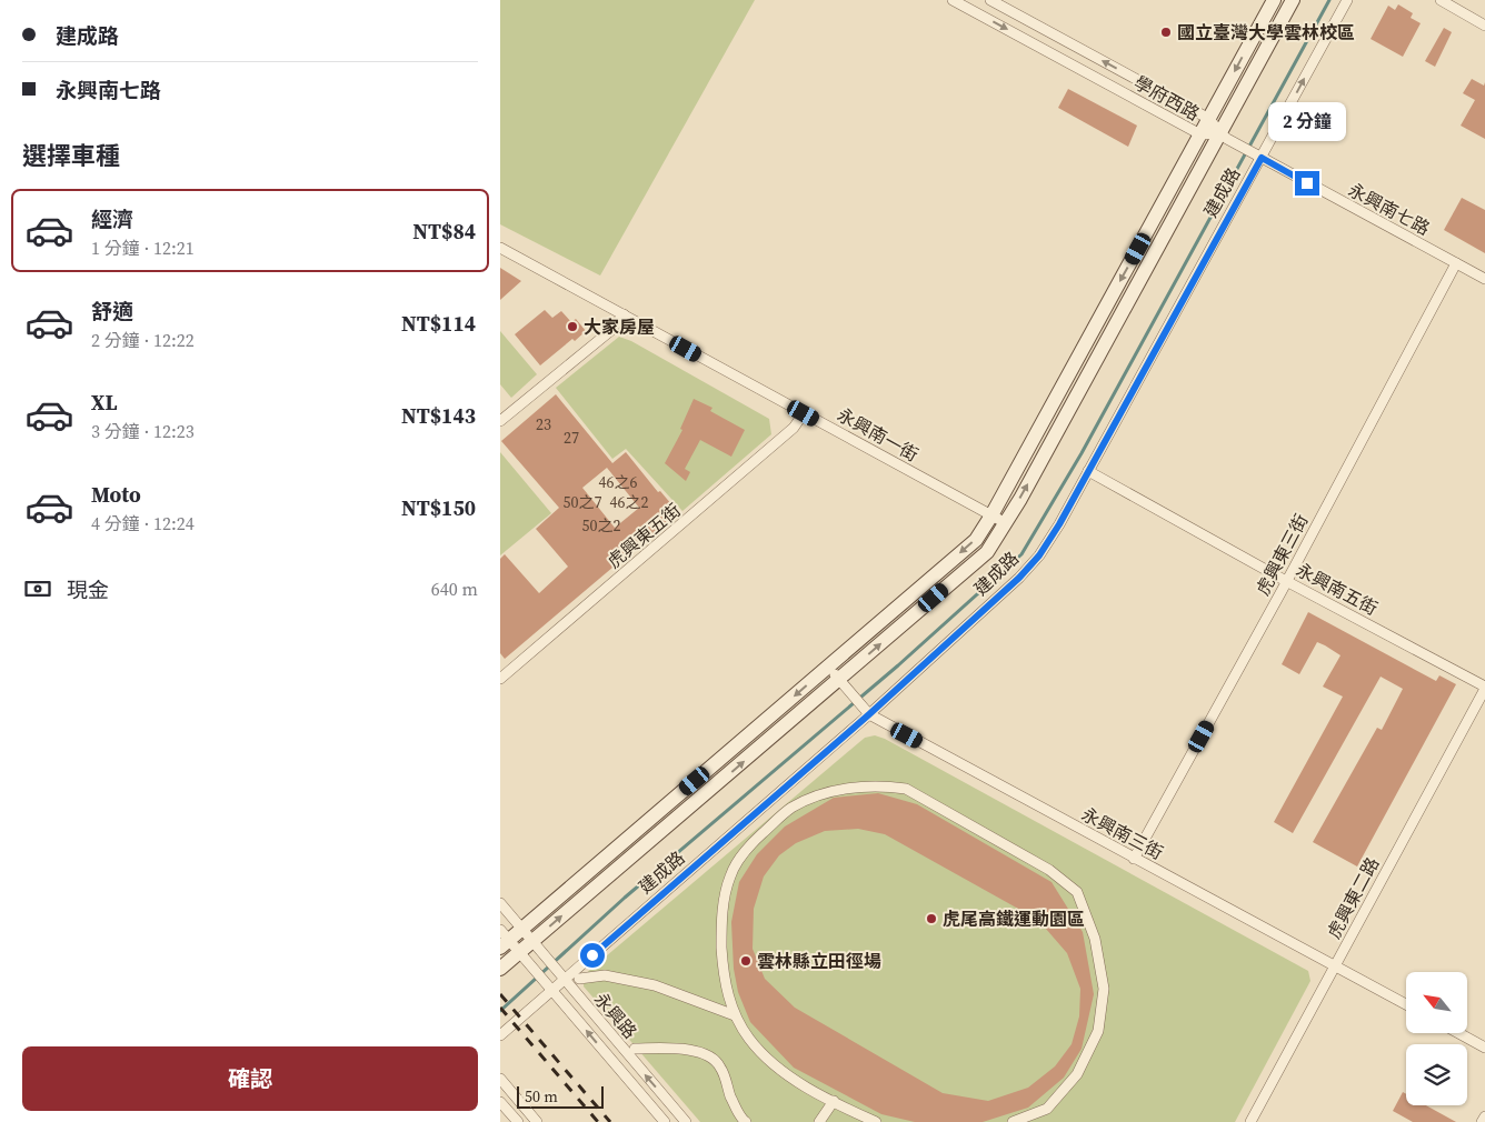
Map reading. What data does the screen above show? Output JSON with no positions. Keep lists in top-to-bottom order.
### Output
{
  "streets": {
    "street": [
      "學府西路",
      "建成路",
      "永興南七路",
      "永興南一街",
      "虎興東五街",
      "虎興東三街",
      "永興南五街",
      "永興南三街",
      "虎興東二路",
      "永興路"
    ]
  },
  "crossings": [
    ["學府西路", "建成路"],
    ["學府西路", "永興南七路"],
    ["建成路", "永興南七路"],
    ["建成路", "永興南一街"],
    ["建成路", "永興南五街"],
    ["建成路", "永興南三街"],
    ["建成路", "永興路"],
    ["永興南七路", "虎興東三街"],
    ["永興南一街", "虎興東五街"],
    ["虎興東三街", "永興南五街"],
    ["虎興東三街", "永興南三街"],
    ["永興南五街", "虎興東二路"],
    ["永興南三街", "虎興東二路"]
  ],
  "one_way": ["永興路"],
  "places": [
    "國立臺灣大學雲林校區",
    "大家房屋",
    "虎尾高鐵運動園區",
    "雲林縣立田徑場"
  ],
  "house_numbers": [
    "23",
    "27",
    "46之6",
    "50之7",
    "46之2",
    "50之2"
  ],
  "scale_bar": "50 m",
  "north": "top left",
  "page": {
    "banner": ["建成路", "永興南七路"],
    "bubble": "2 分鐘",
    "heading": "選擇車種",
    "list": [
      {
        "name": "經濟",
        "note": "1 分鐘 · 12:21",
        "value": "NT$84"
      },
      {
        "name": "舒適",
        "note": "2 分鐘 · 12:22",
        "value": "NT$114"
      },
      {
        "name": "XL",
        "note": "3 分鐘 · 12:23",
        "value": "NT$143"
      },
      {
        "name": "Moto",
        "note": "4 分鐘 · 12:24",
        "value": "NT$150"
      }
    ],
    "pay": ["現金", "640 m"],
    "buttons": "確認",
    "scale": "50 m"
  }
}
